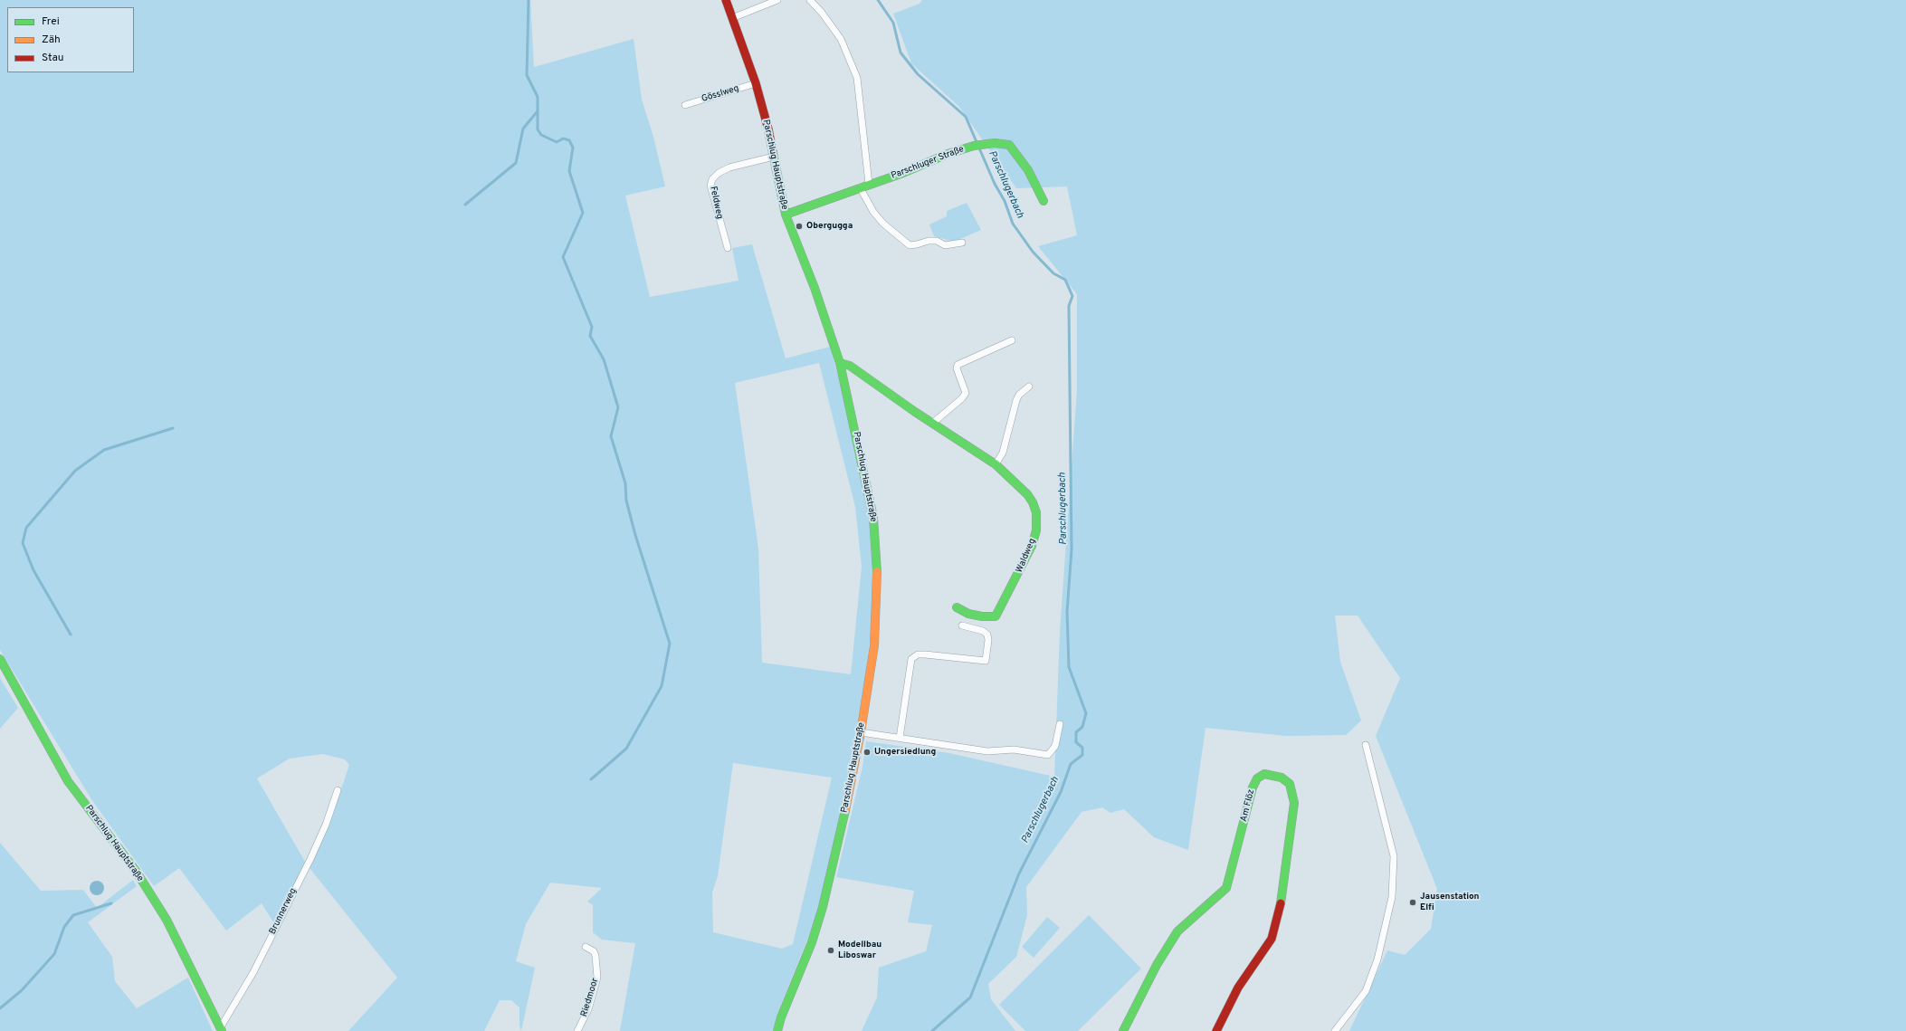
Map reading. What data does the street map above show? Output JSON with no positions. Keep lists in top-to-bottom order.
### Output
{
  "streets": {
    "main road": [
      "Parschluger Straße",
      "Parschlug Hauptstraße",
      "Waldweg",
      "Am Flöz"
    ],
    "street": [
      "Gösslweg",
      "Feldweg",
      "Brunnerweg",
      "Riedmoor"
    ]
  },
  "crossings": [
    ["Gösslweg", "Parschlug Hauptstraße"],
    ["Parschluger Straße", "Parschlug Hauptstraße"],
    ["Parschlug Hauptstraße", "Feldweg"],
    ["Parschlug Hauptstraße", "Waldweg"],
    ["Parschlug Hauptstraße", "Brunnerweg"]
  ],
  "water": ["Parschlugerbach"],
  "places": [
    "Obergugga",
    "Ungersiedlung",
    "Jausenstation Elfi",
    "Modellbau Liboswar"
  ],
  "legend": ["Frei", "Zäh", "Stau"]
}
